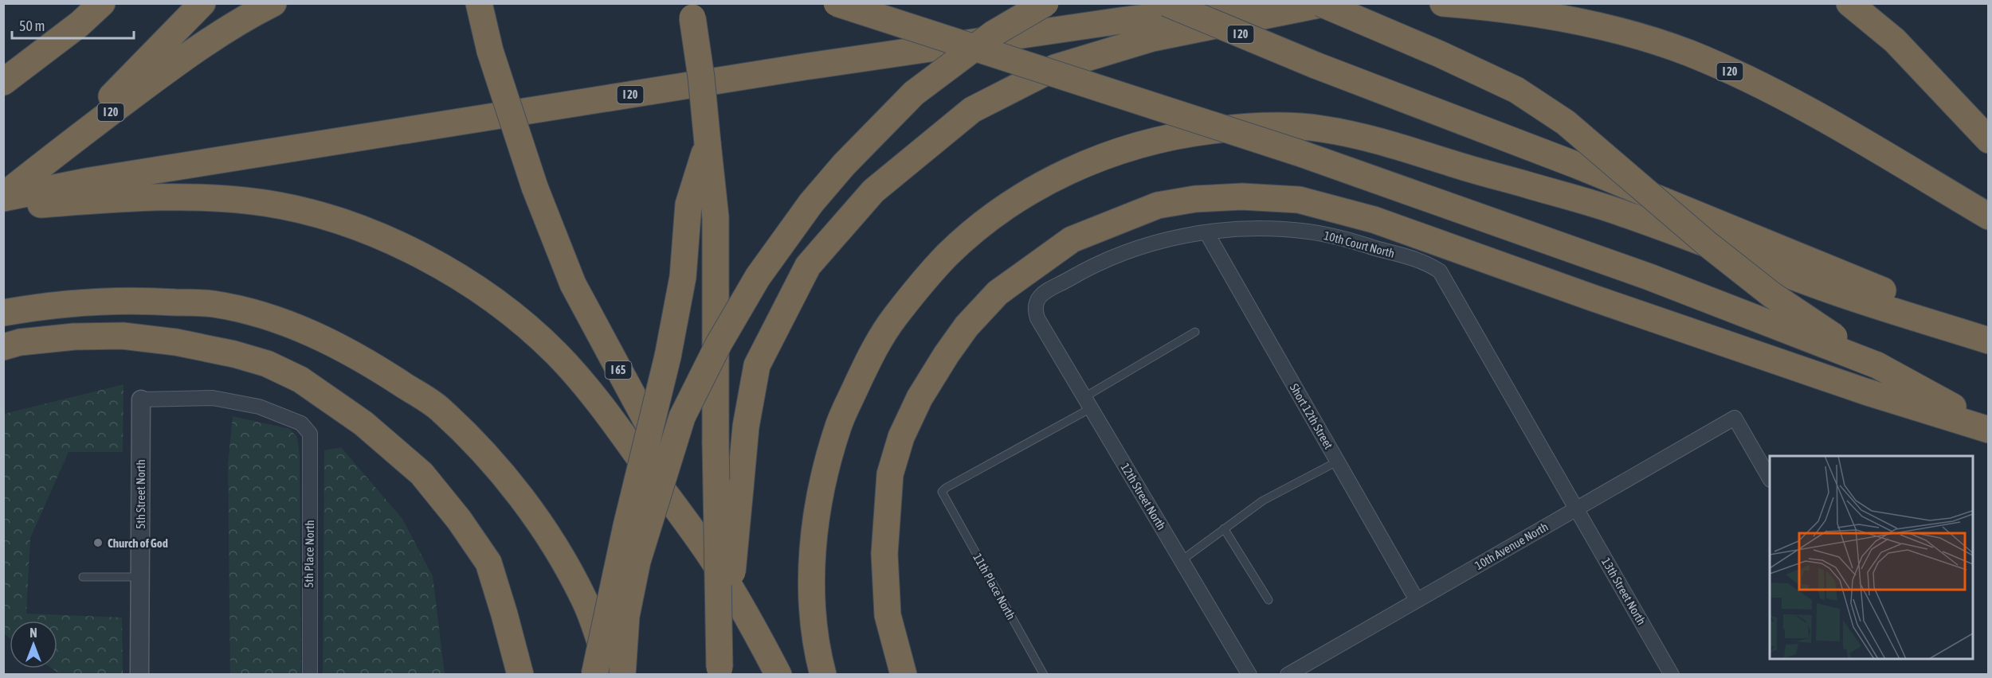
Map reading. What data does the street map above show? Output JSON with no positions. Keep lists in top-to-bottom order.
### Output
{
  "streets": {
    "highway": ["I 20", "I 65"],
    "street": [
      "10th Court North",
      "Short 12th Street",
      "5th Street North",
      "12th Street North",
      "10th Avenue North",
      "5th Place North",
      "13th Street North"
    ],
    "lane": ["11th Place North"]
  },
  "crossings": [
    ["10th Court North", "Short 12th Street"],
    ["10th Court North", "12th Street North"],
    ["10th Court North", "10th Avenue North"],
    ["10th Court North", "13th Street North"],
    ["Short 12th Street", "10th Avenue North"],
    ["5th Street North", "5th Place North"],
    ["12th Street North", "11th Place North"],
    ["10th Avenue North", "13th Street North"]
  ],
  "places": ["Church of God"],
  "scale_bar": "50 m",
  "north": "top"
}
